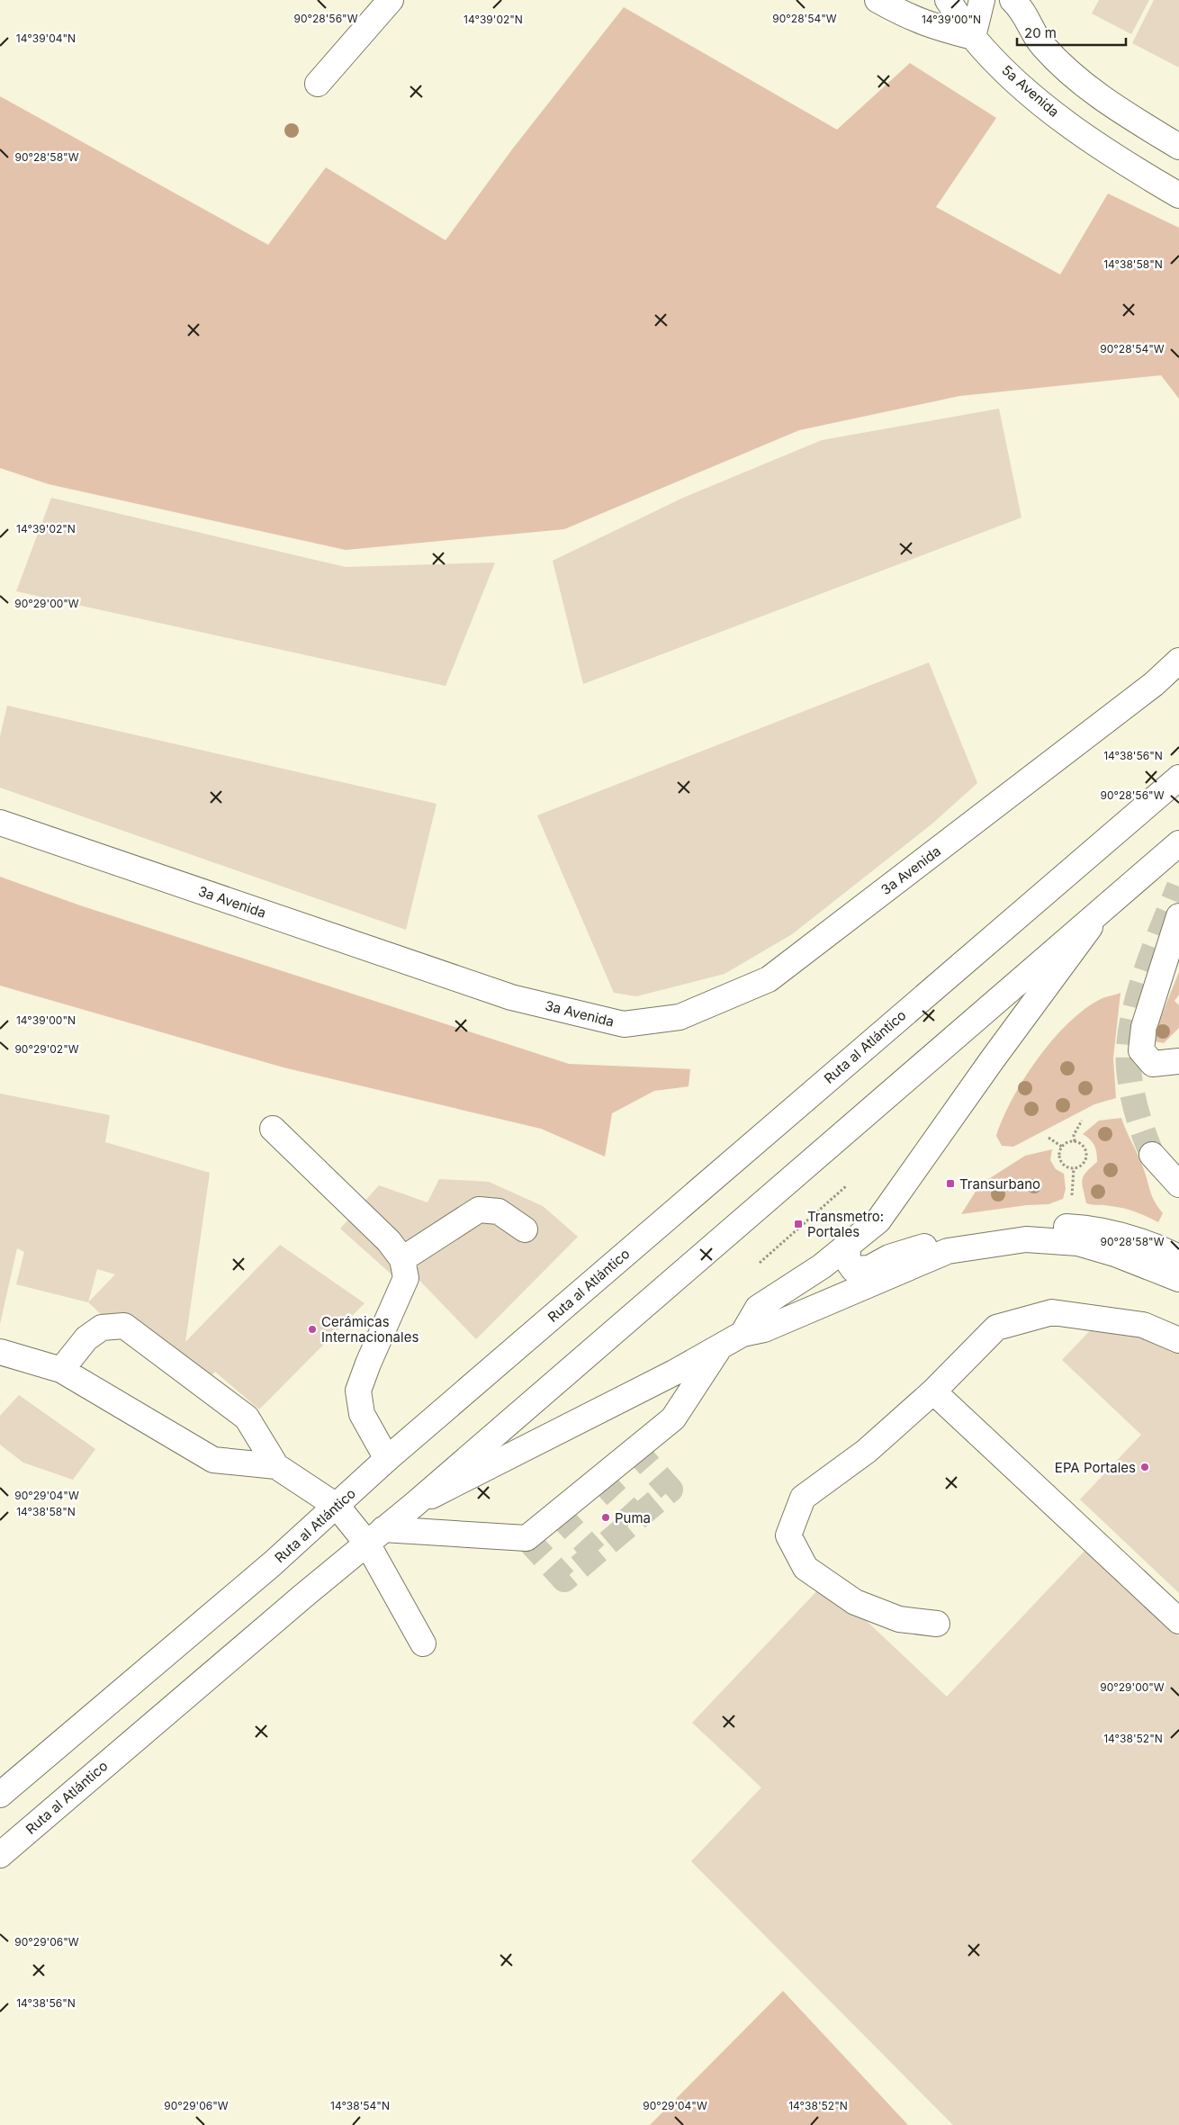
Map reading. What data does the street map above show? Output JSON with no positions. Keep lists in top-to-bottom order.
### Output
{
  "streets": {
    "main road": ["5a Avenida", "3a Avenida", "Ruta al Atlántico"]
  },
  "places": {
    "transit": ["Transurbano", "Transmetro: Portales"],
    "other": ["Cerámicas Internacionales", "EPA Portales", "Puma"]
  },
  "scale_bar": "20 m",
  "coordinates": [
    "90°28'56\"W",
    "90°28'54\"W",
    "14°39'02\"N",
    "14°39'00\"N",
    "14°39'04\"N",
    "90°28'58\"W",
    "14°38'58\"N",
    "90°29'00\"W",
    "14°38'56\"N",
    "90°29'02\"W",
    "90°29'04\"W",
    "14°38'52\"N",
    "90°29'06\"W",
    "14°38'54\"N"
  ]
}
